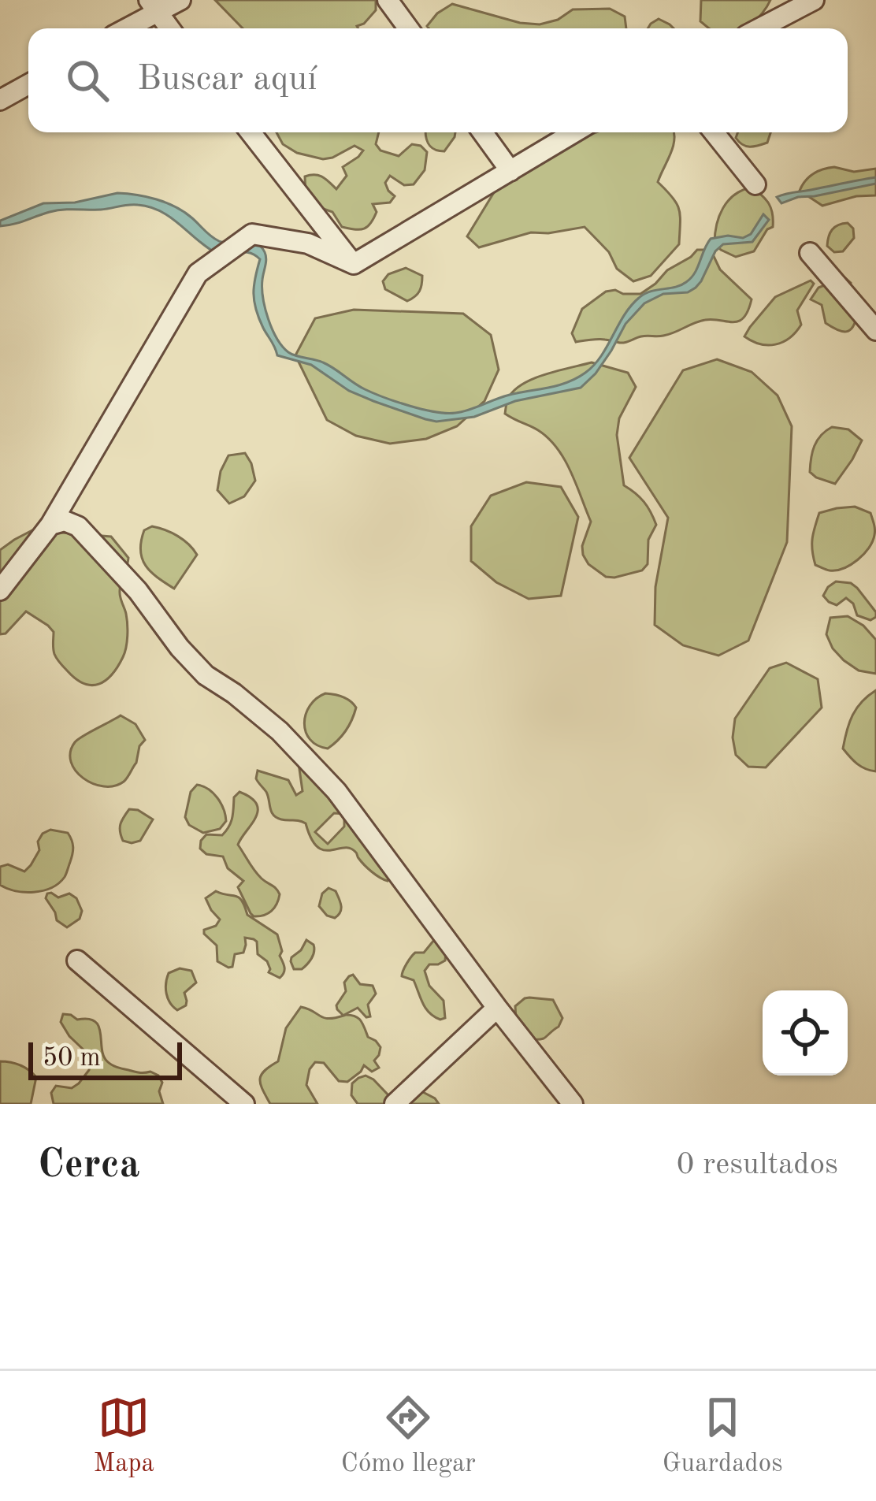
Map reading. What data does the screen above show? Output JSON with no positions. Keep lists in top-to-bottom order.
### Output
{
  "scale_bar": "50 m",
  "page": {
    "search": "Buscar aquí",
    "scale": "50 m",
    "heading": ["Cerca", "0 resultados"],
    "nav": ["Mapa", "Cómo llegar", "Guardados"]
  }
}
